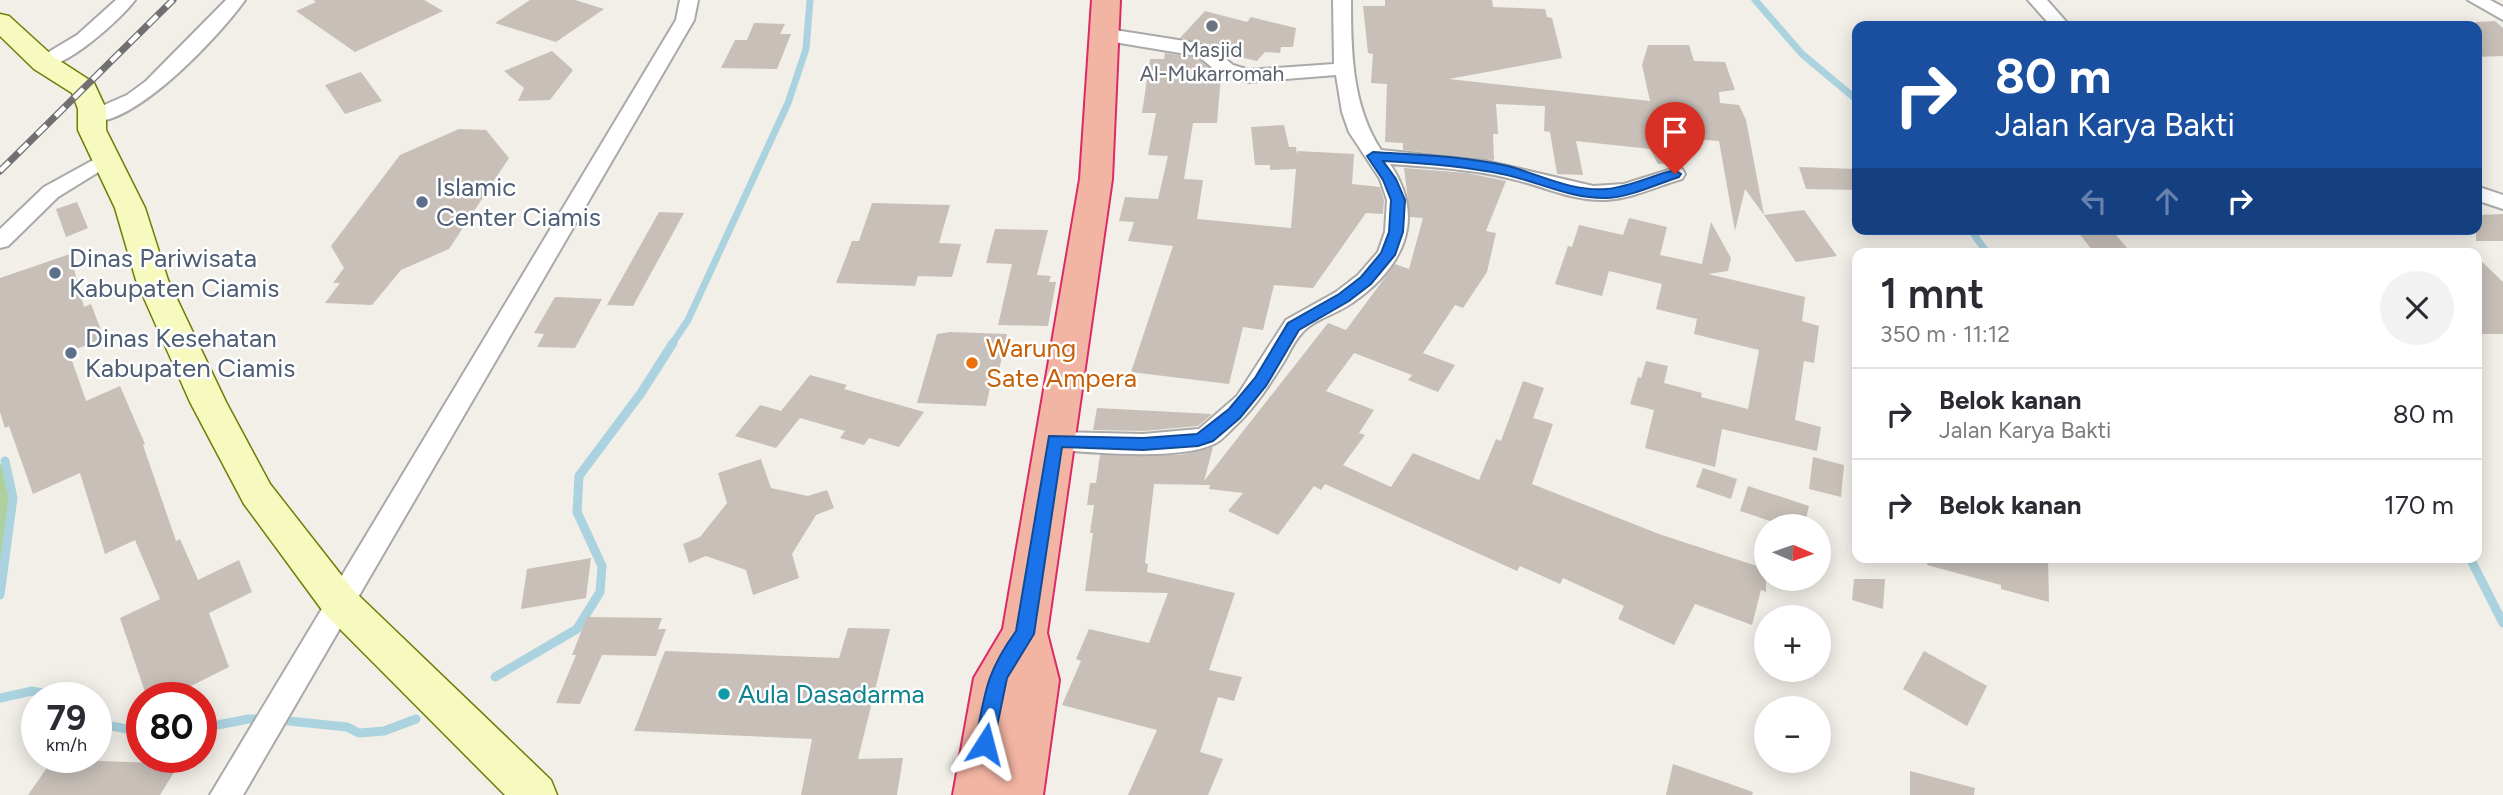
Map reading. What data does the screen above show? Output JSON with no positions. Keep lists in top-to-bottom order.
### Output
{
  "places": [
    "Masjid Al-Mukarromah",
    "Islamic Center Ciamis",
    "Dinas Pariwisata Kabupaten Ciamis",
    "Dinas Kesehatan Kabupaten Ciamis",
    "Warung Sate Ampera",
    "Aula Dasadarma"
  ],
  "north": "right",
  "page": {
    "turn": ["80 m", "Jalan Karya Bakti"],
    "heading": ["1 mnt", "350 m · 11:12"],
    "list": [
      {
        "name": "Belok kanan",
        "note": "Jalan Karya Bakti",
        "value": "80 m"
      },
      {
        "name": "Belok kanan",
        "value": "170 m"
      }
    ],
    "map_buttons": ["+", "−"],
    "speed": "79 km/h",
    "limit": "80"
  }
}
